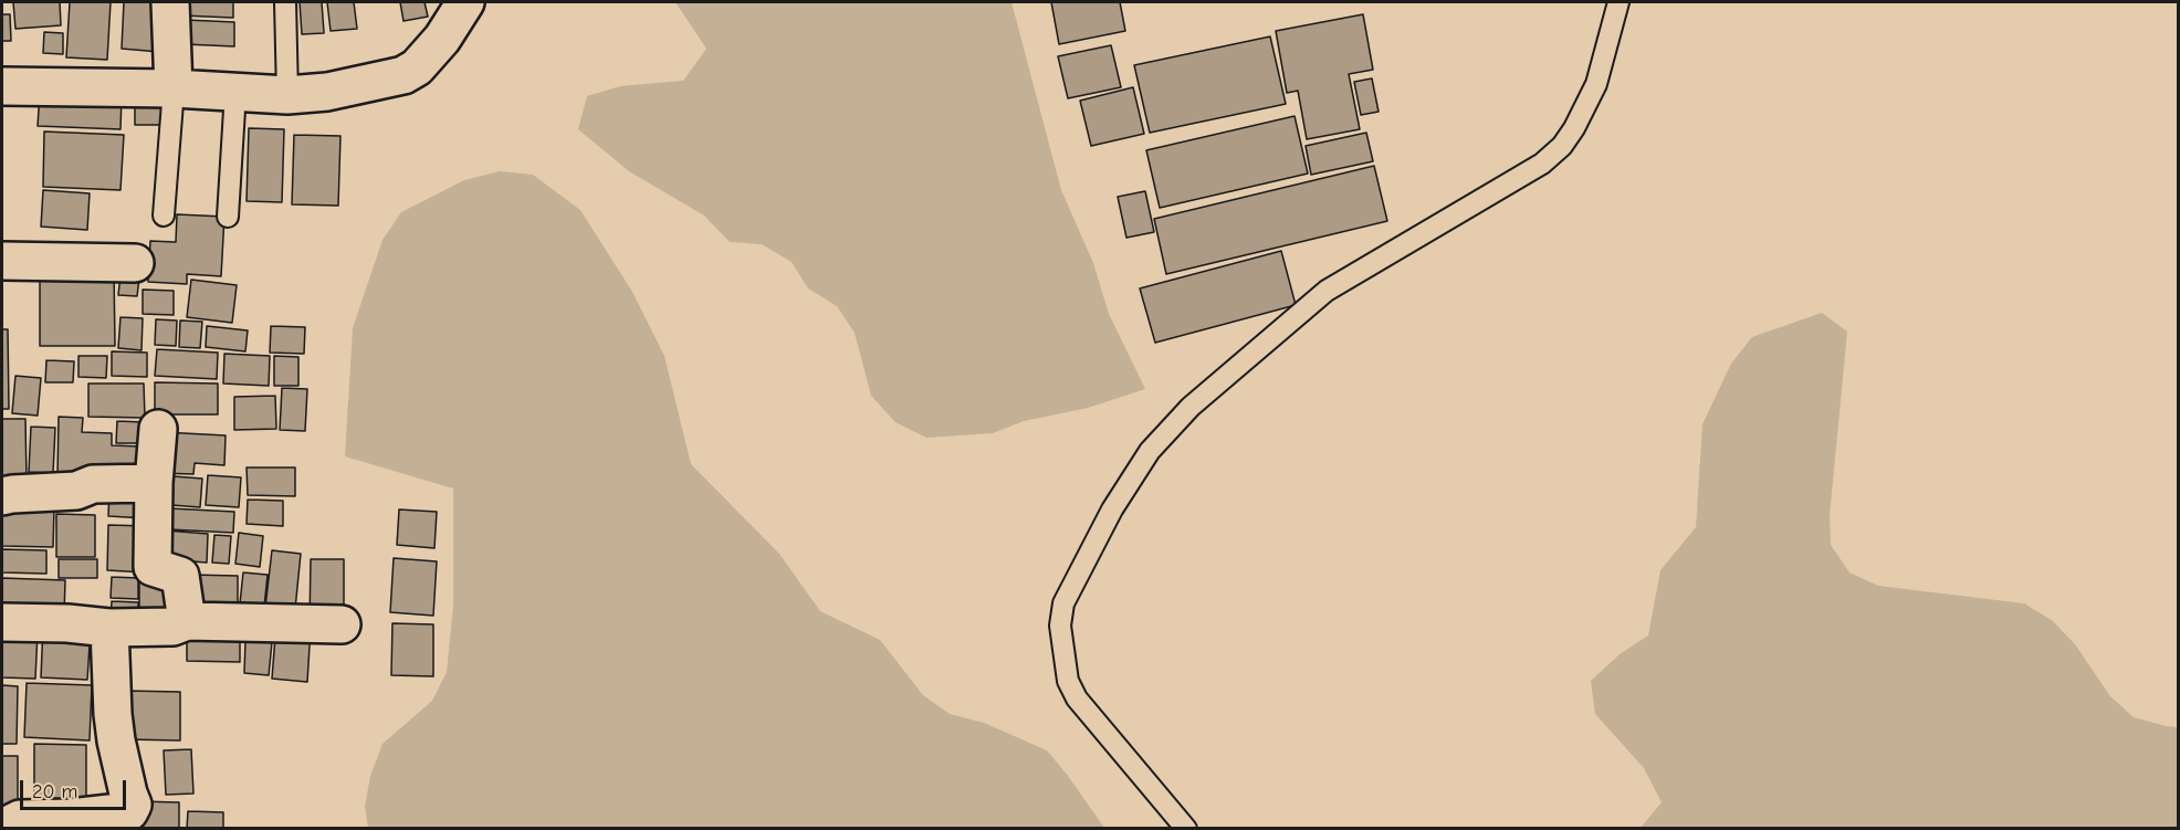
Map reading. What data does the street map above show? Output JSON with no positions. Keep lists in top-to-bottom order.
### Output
{
  "scale_bar": "20 m"
}
